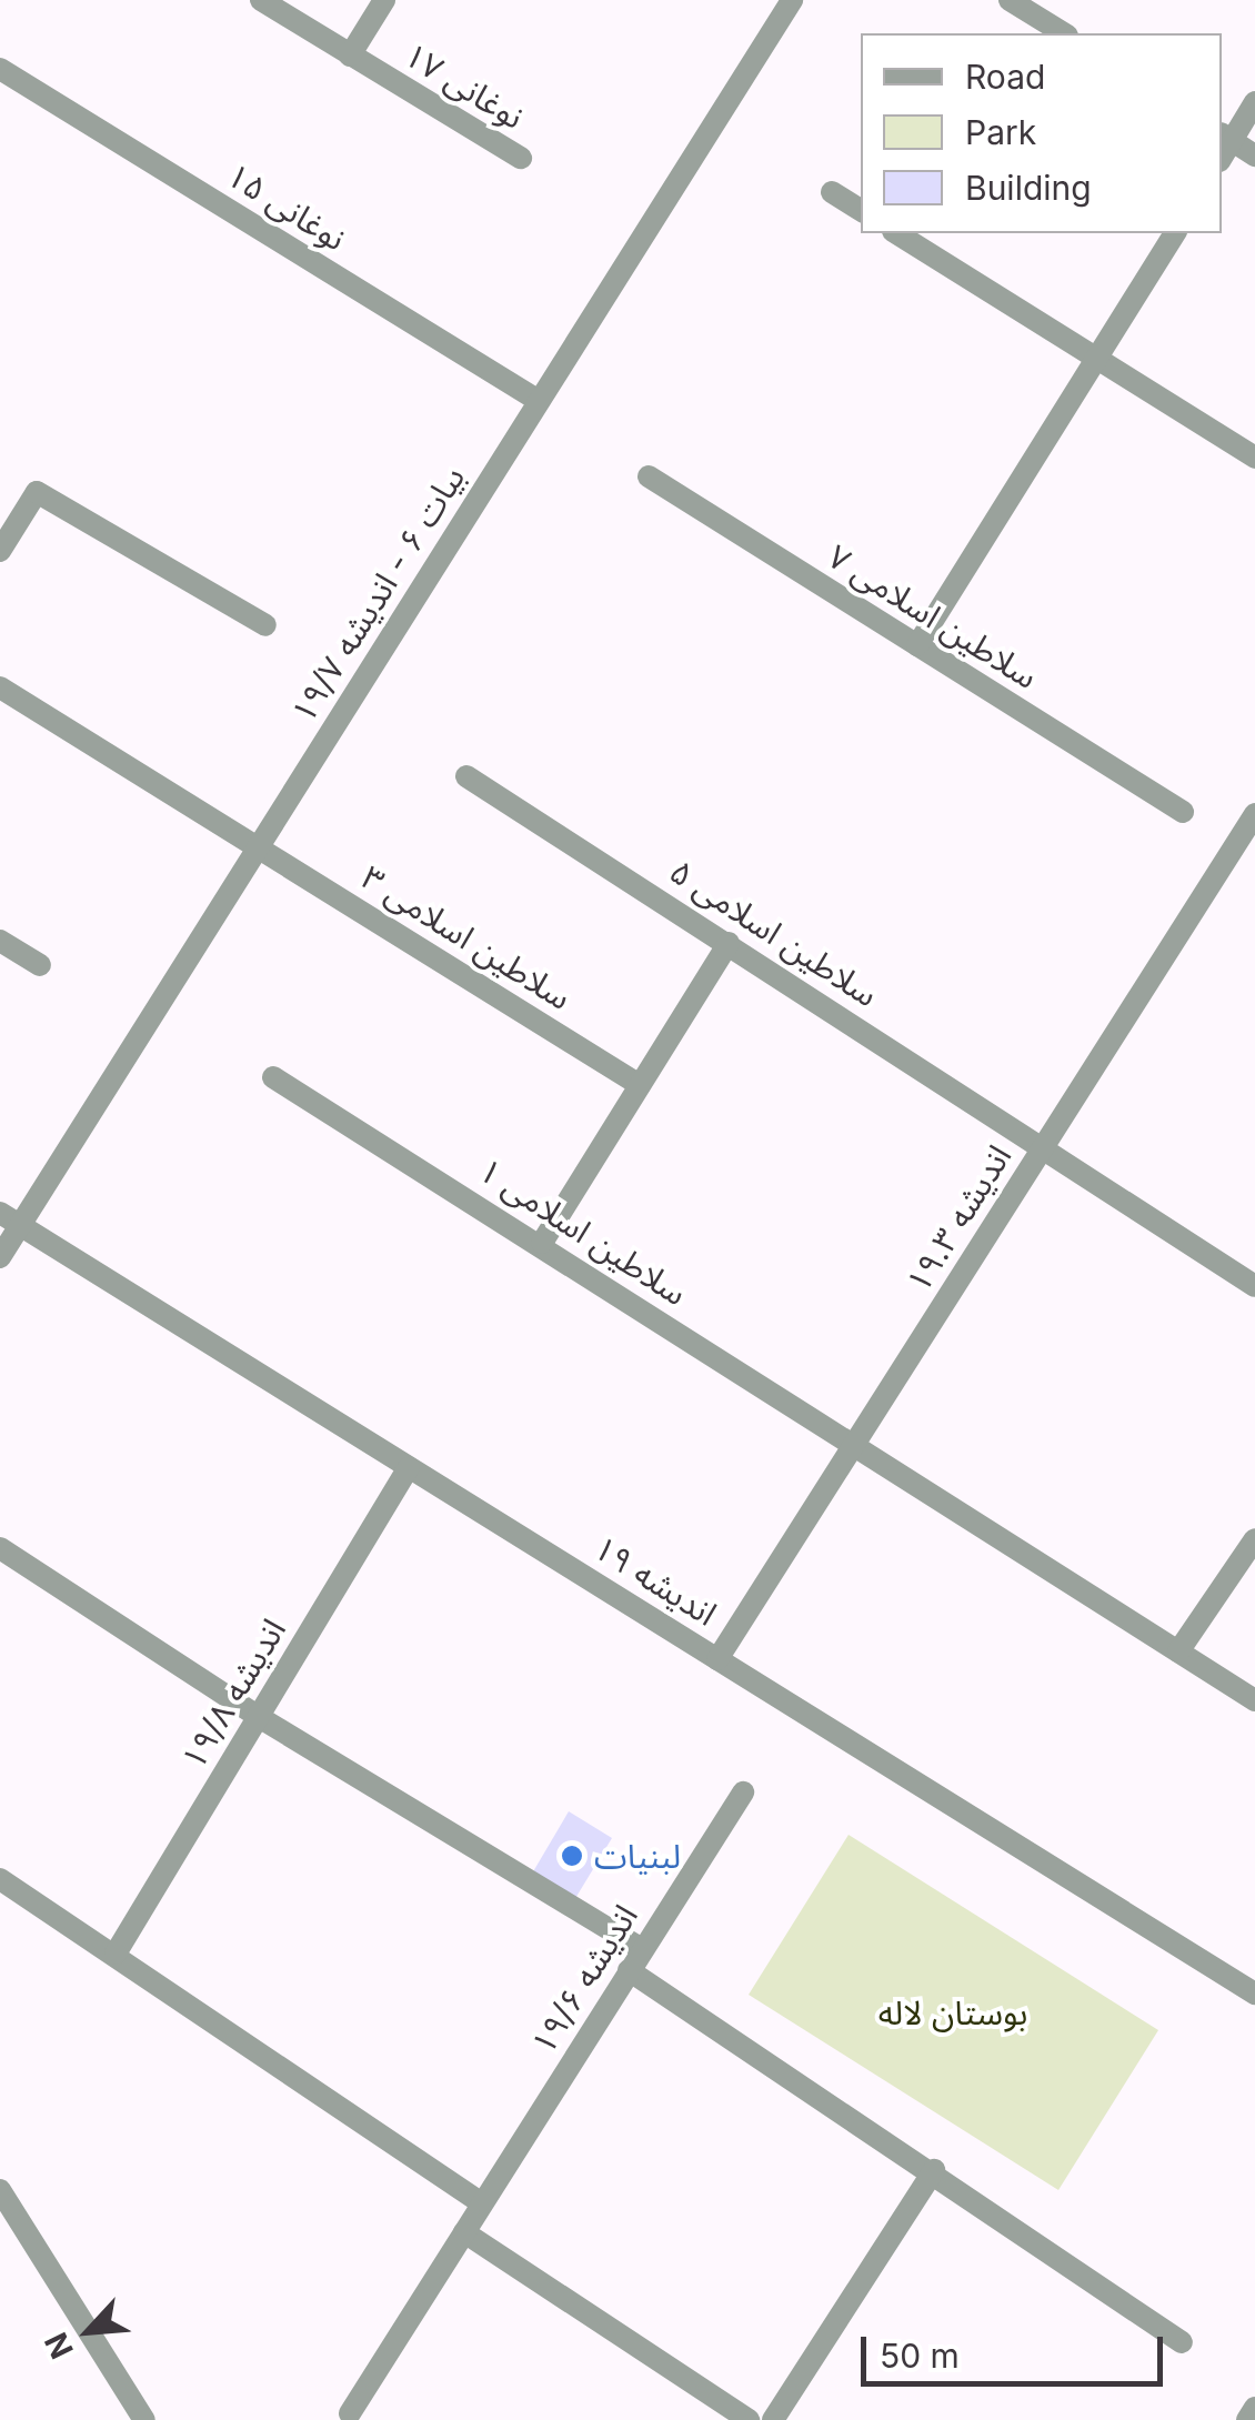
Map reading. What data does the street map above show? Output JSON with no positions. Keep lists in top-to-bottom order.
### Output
{
  "streets": {
    "street": [
      "نوغانی ۱۷",
      "نوغانی ۱۵",
      "بیات ۶ - اندیشه ۱۹/۷",
      "سلاطین اسلامی ۷",
      "سلاطین اسلامی ۵",
      "سلاطین اسلامی ۳",
      "اندیشه ۱۹.۳",
      "سلاطین اسلامی ۱",
      "اندیشه ۱۹",
      "اندیشه ۱۹/۸",
      "اندیشه ۱۹/۶"
    ]
  },
  "crossings": [
    ["نوغانی ۱۵", "بیات ۶ - اندیشه ۱۹/۷"],
    ["بیات ۶ - اندیشه ۱۹/۷", "سلاطین اسلامی ۳"],
    ["بیات ۶ - اندیشه ۱۹/۷", "اندیشه ۱۹"],
    ["سلاطین اسلامی ۵", "اندیشه ۱۹.۳"],
    ["اندیشه ۱۹.۳", "سلاطین اسلامی ۱"],
    ["اندیشه ۱۹.۳", "اندیشه ۱۹"],
    ["اندیشه ۱۹", "اندیشه ۱۹/۸"]
  ],
  "parks": ["بوستان لاله"],
  "places": ["لبنیات"],
  "legend": ["Road", "Park", "Building"],
  "scale_bar": "50 m",
  "north": "bottom left"
}
